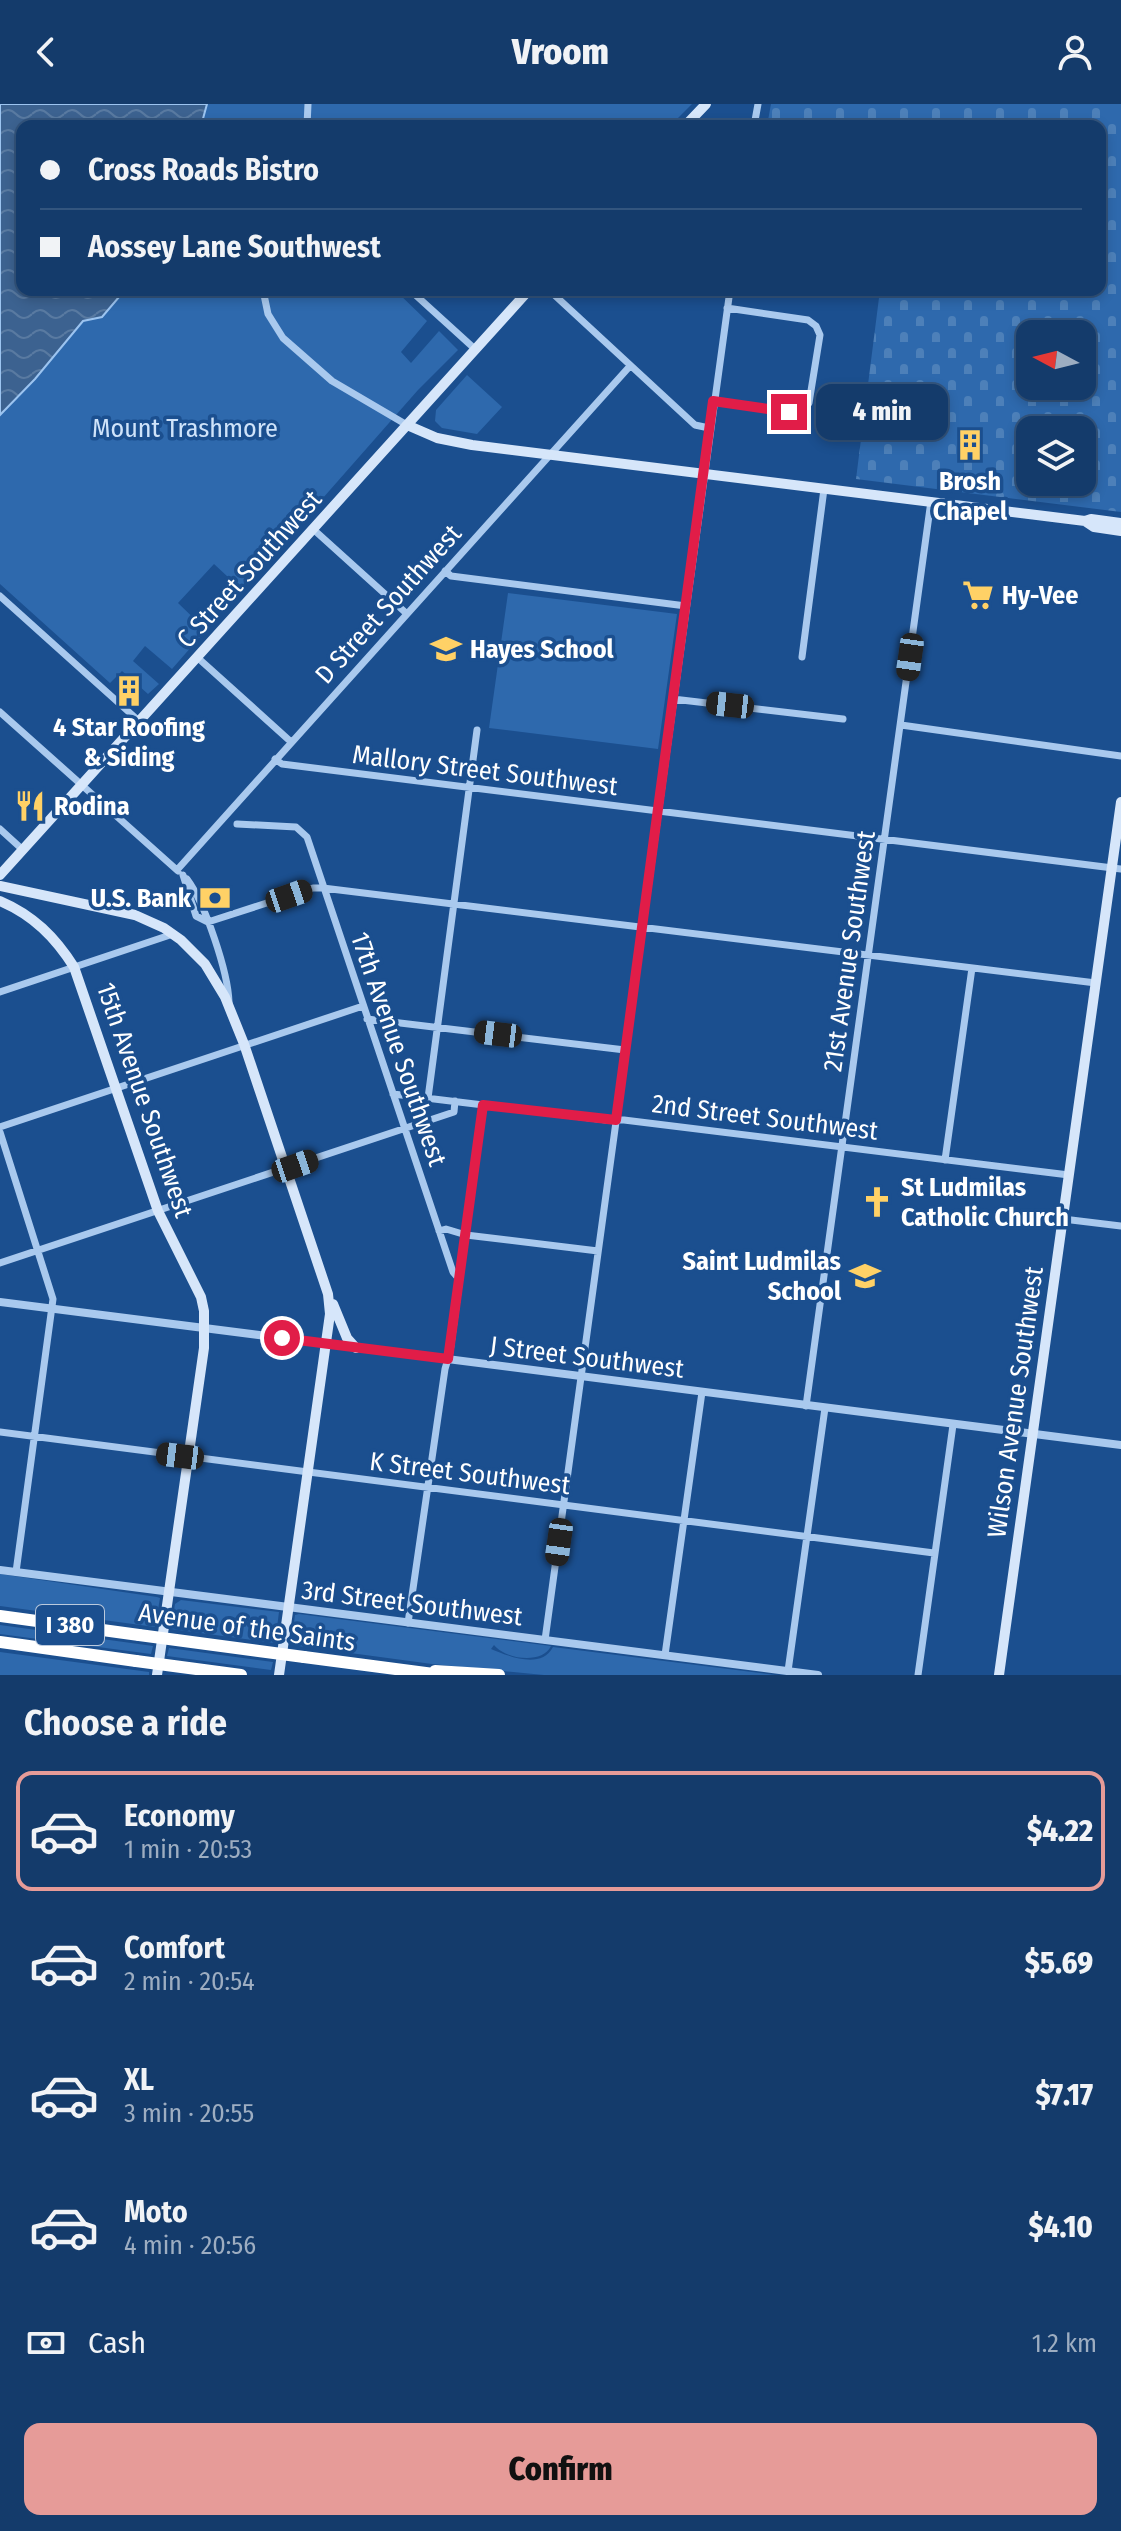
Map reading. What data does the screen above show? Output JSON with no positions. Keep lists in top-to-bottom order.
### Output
{
  "streets": {
    "highway": ["I 380", "Avenue of the Saints"],
    "main road": ["C Street Southwest", "15th Avenue Southwest", "Wilson Avenue Southwest"],
    "street": [
      "D Street Southwest",
      "Mallory Street Southwest",
      "21st Avenue Southwest",
      "17th Avenue Southwest",
      "2nd Street Southwest",
      "J Street Southwest",
      "K Street Southwest",
      "3rd Street Southwest"
    ]
  },
  "crossings": [
    ["D Street Southwest", "Mallory Street Southwest"],
    ["Mallory Street Southwest", "21st Avenue Southwest"],
    ["Mallory Street Southwest", "Wilson Avenue Southwest"],
    ["21st Avenue Southwest", "2nd Street Southwest"],
    ["21st Avenue Southwest", "J Street Southwest"],
    ["17th Avenue Southwest", "2nd Street Southwest"],
    ["15th Avenue Southwest", "J Street Southwest"],
    ["15th Avenue Southwest", "K Street Southwest"],
    ["15th Avenue Southwest", "3rd Street Southwest"],
    ["2nd Street Southwest", "Wilson Avenue Southwest"],
    ["J Street Southwest", "Wilson Avenue Southwest"]
  ],
  "parks": ["Mount Trashmore"],
  "places": {
    "building": ["Brosh Chapel", "4 Star Roofing & Siding"],
    "supermarket": ["Hy-Vee"],
    "school or university": ["Hayes School", "Saint Ludmilas School"],
    "restaurant": ["Rodina"],
    "bank": ["U.S. Bank"],
    "church": ["St Ludmilas Catholic Church"]
  },
  "north": "left",
  "page": {
    "header": "Vroom",
    "banner": ["Cross Roads Bistro", "Aossey Lane Southwest"],
    "bubble": "4 min",
    "heading": "Choose a ride",
    "list": [
      {
        "name": "Economy",
        "note": "1 min · 20:53",
        "value": "$4.22"
      },
      {
        "name": "Comfort",
        "note": "2 min · 20:54",
        "value": "$5.69"
      },
      {
        "name": "XL",
        "note": "3 min · 20:55",
        "value": "$7.17"
      },
      {
        "name": "Moto",
        "note": "4 min · 20:56",
        "value": "$4.10"
      }
    ],
    "pay": ["Cash", "1.2 km"],
    "buttons": "Confirm"
  }
}
